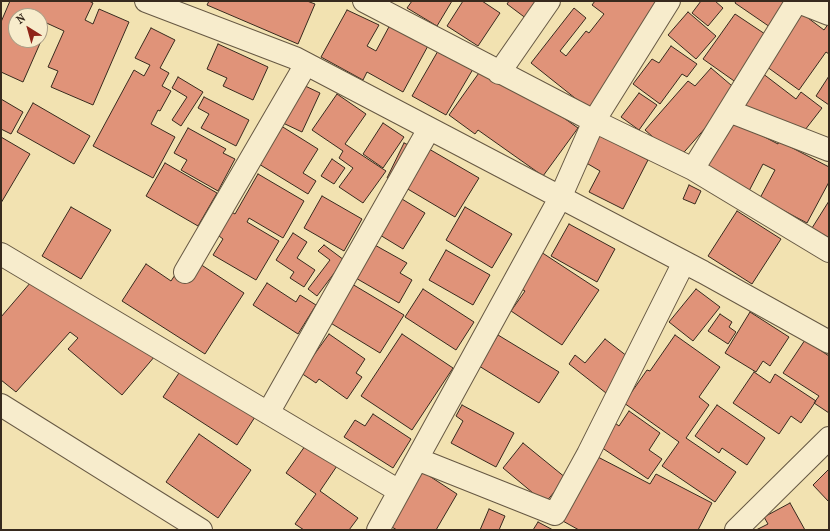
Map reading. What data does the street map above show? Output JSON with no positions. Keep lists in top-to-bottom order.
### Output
{
  "north": "top left"
}
